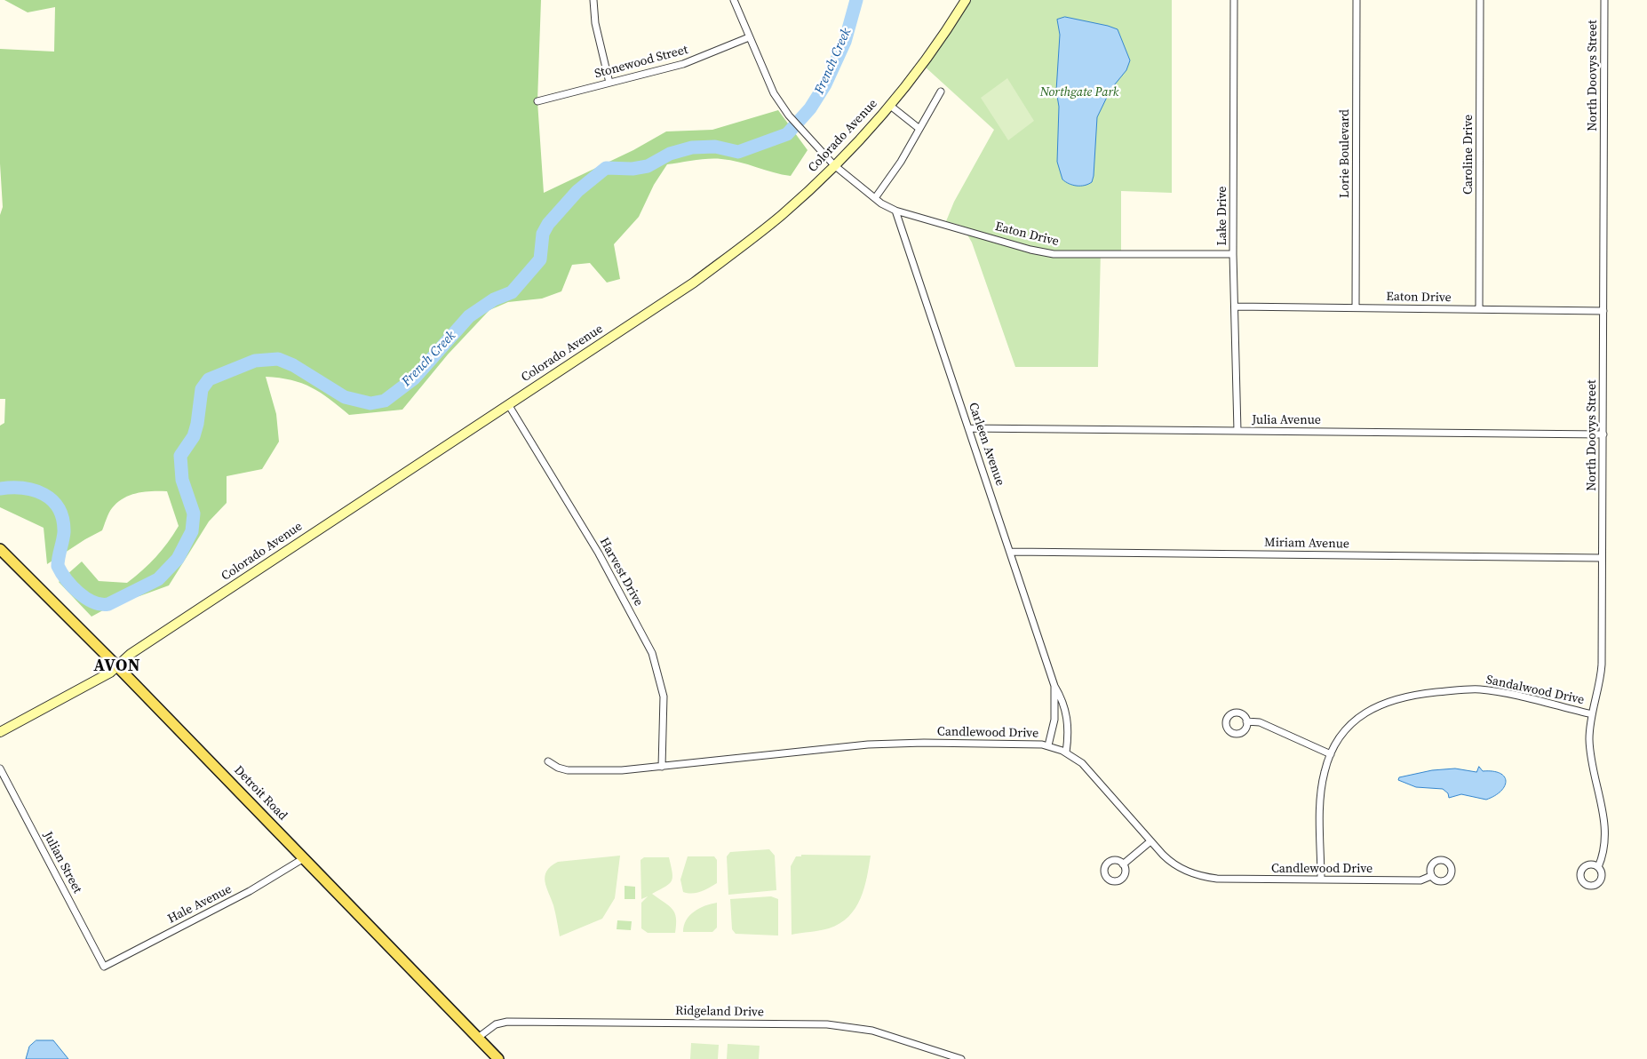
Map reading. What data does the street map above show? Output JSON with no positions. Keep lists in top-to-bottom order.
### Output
{
  "streets": {
    "main road": ["Colorado Avenue", "Detroit Road"],
    "street": [
      "Stonewood Street",
      "North Doovys Street",
      "Lorie Boulevard",
      "Caroline Drive",
      "Lake Drive",
      "Eaton Drive",
      "Julia Avenue",
      "Carleen Avenue",
      "Miriam Avenue",
      "Harvest Drive",
      "Sandalwood Drive",
      "Candlewood Drive",
      "Julian Street",
      "Hale Avenue",
      "Ridgeland Drive"
    ]
  },
  "crossings": [
    ["Stonewood Street", "Eaton Drive"],
    ["North Doovys Street", "Eaton Drive"],
    ["North Doovys Street", "Julia Avenue"],
    ["North Doovys Street", "Miriam Avenue"],
    ["North Doovys Street", "Sandalwood Drive"],
    ["Colorado Avenue", "Eaton Drive"],
    ["Colorado Avenue", "Harvest Drive"],
    ["Colorado Avenue", "Detroit Road"],
    ["Lorie Boulevard", "Eaton Drive"],
    ["Caroline Drive", "Eaton Drive"],
    ["Lake Drive", "Eaton Drive"],
    ["Lake Drive", "Julia Avenue"],
    ["Eaton Drive", "Carleen Avenue"],
    ["Julia Avenue", "Carleen Avenue"],
    ["Carleen Avenue", "Miriam Avenue"],
    ["Carleen Avenue", "Candlewood Drive"],
    ["Harvest Drive", "Candlewood Drive"],
    ["Sandalwood Drive", "Candlewood Drive"],
    ["Detroit Road", "Hale Avenue"],
    ["Detroit Road", "Ridgeland Drive"],
    ["Julian Street", "Hale Avenue"]
  ],
  "districts": ["AVON"],
  "water": ["French Creek"],
  "parks": ["Northgate Park"]
}
